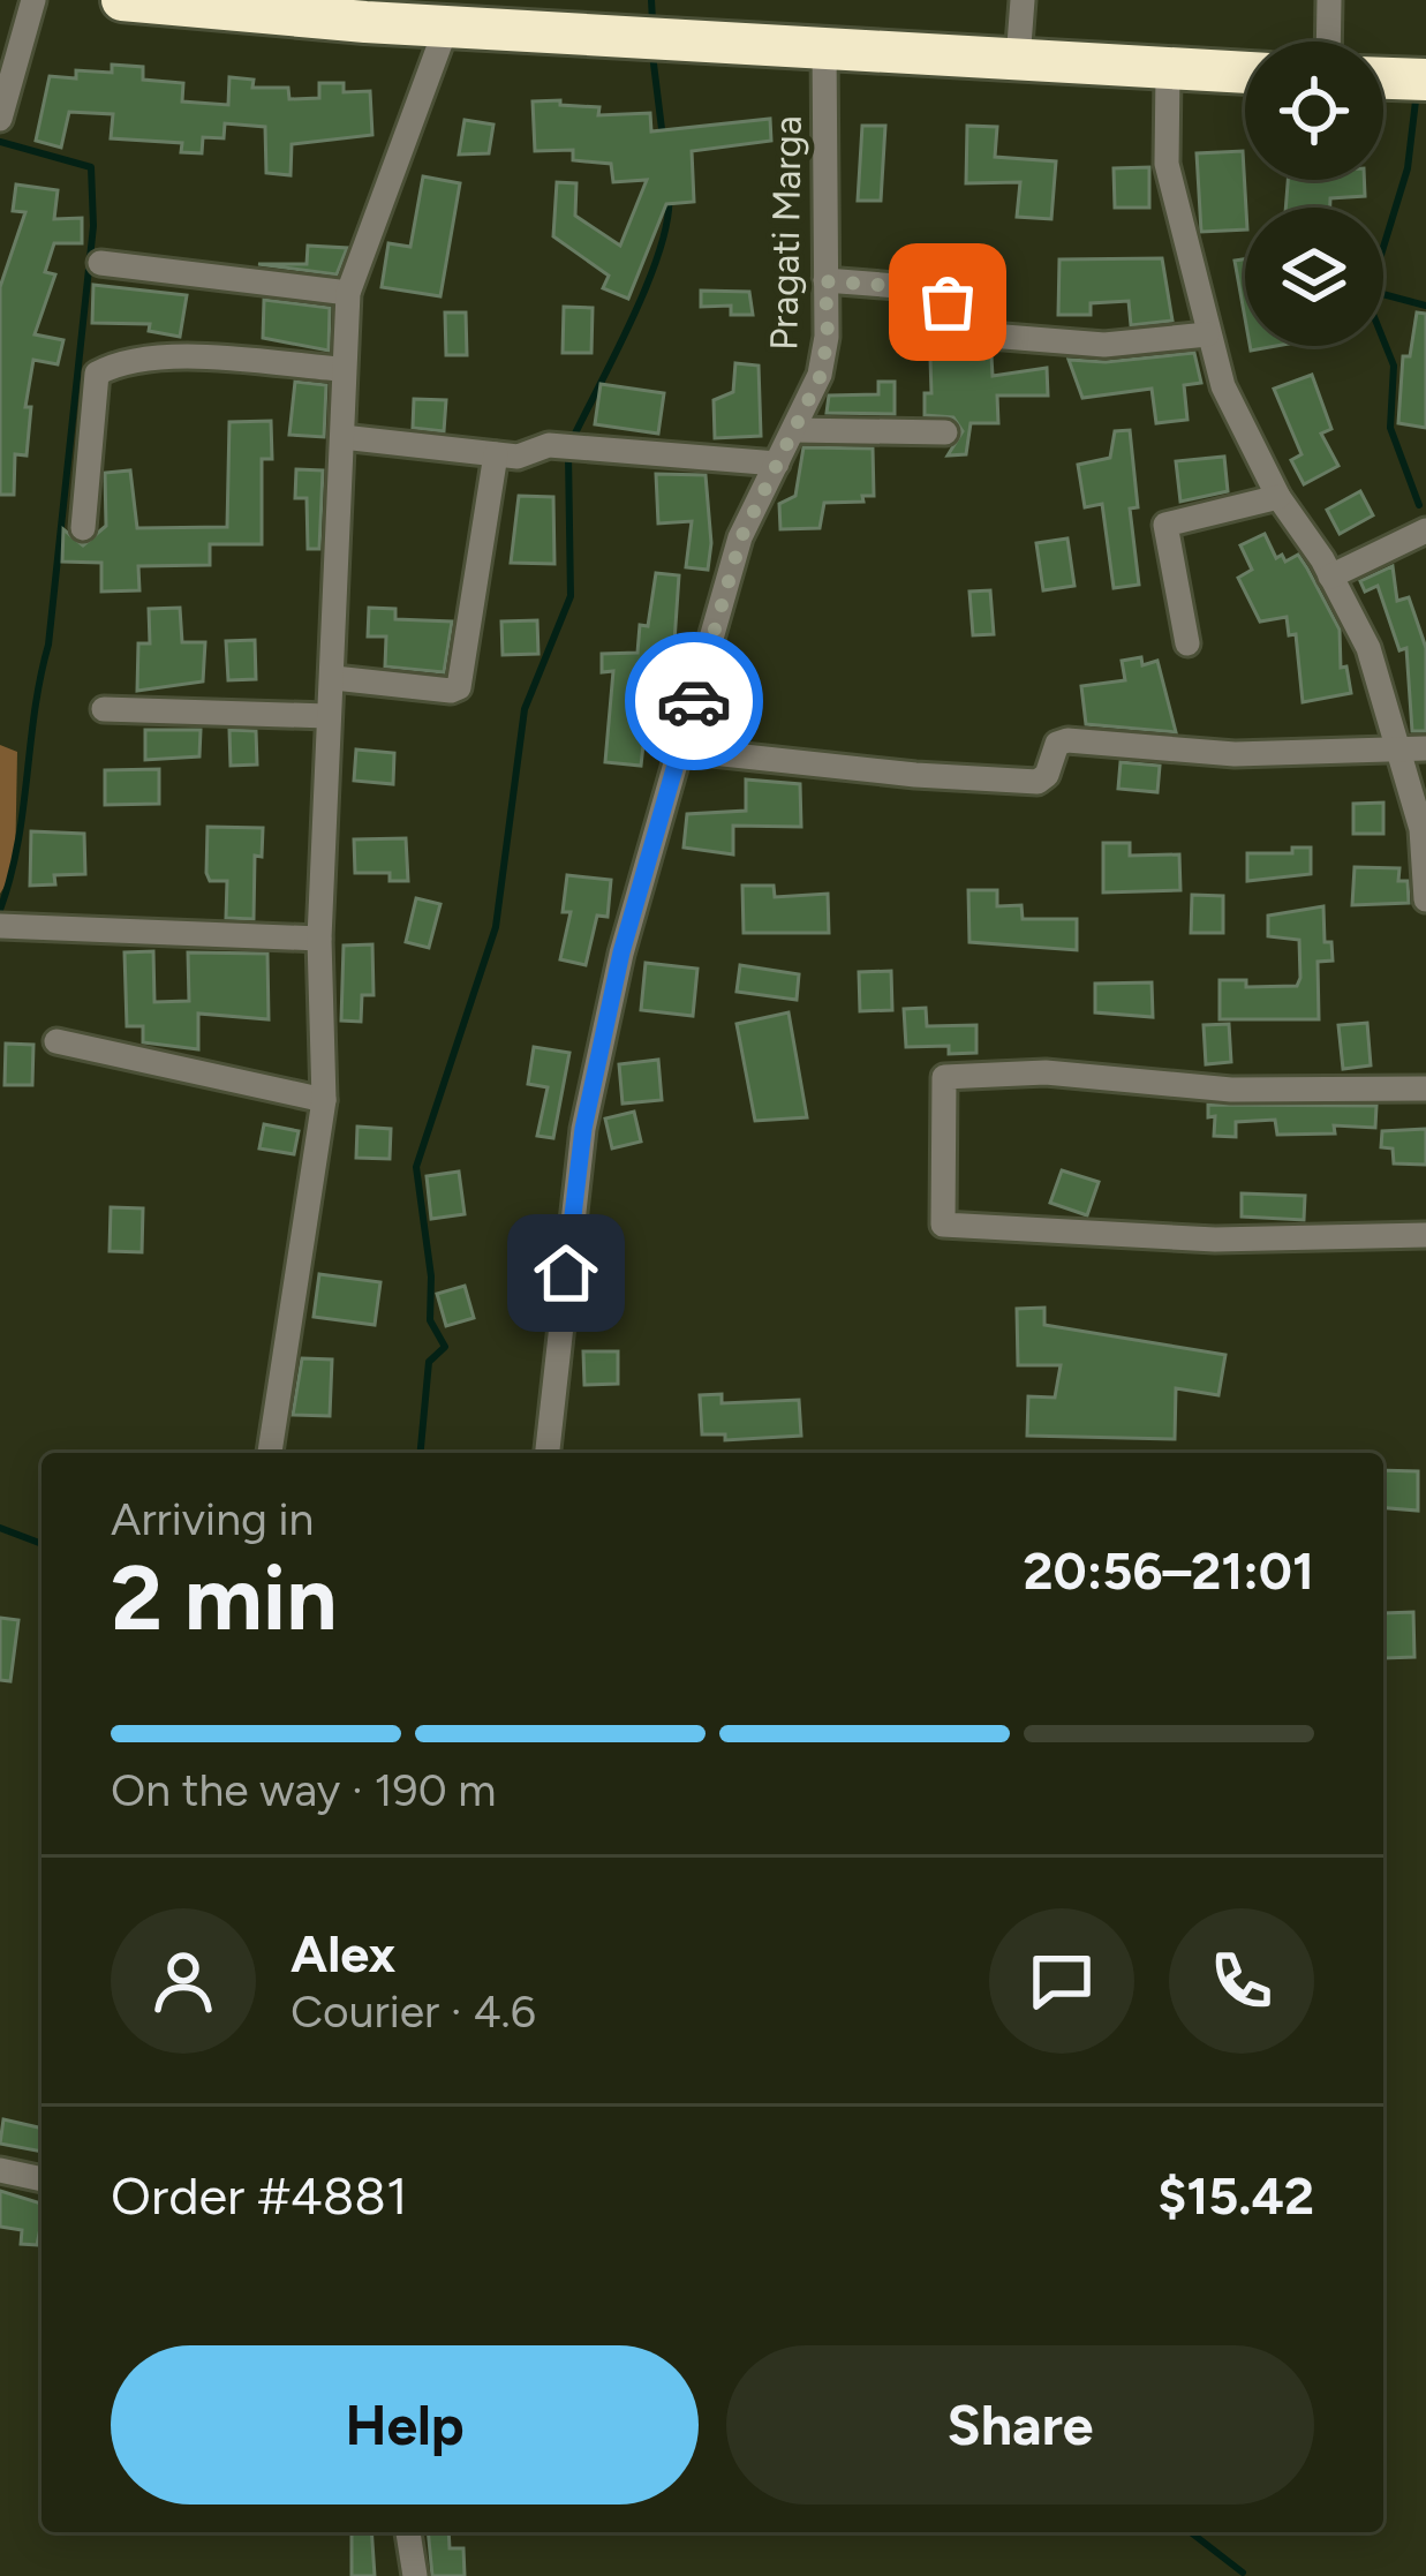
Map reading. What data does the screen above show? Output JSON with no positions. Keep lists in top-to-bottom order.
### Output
{
  "streets": {
    "street": ["Pragati Marga"]
  },
  "page": {
    "heading": ["2 min", "Arriving in", "20:56–21:01"],
    "panel": [
      "Alex",
      "Courier · 4.6",
      "Order #4881",
      "$15.42"
    ],
    "bar": "On the way · 190 m",
    "buttons": ["Help", "Share"]
  }
}
